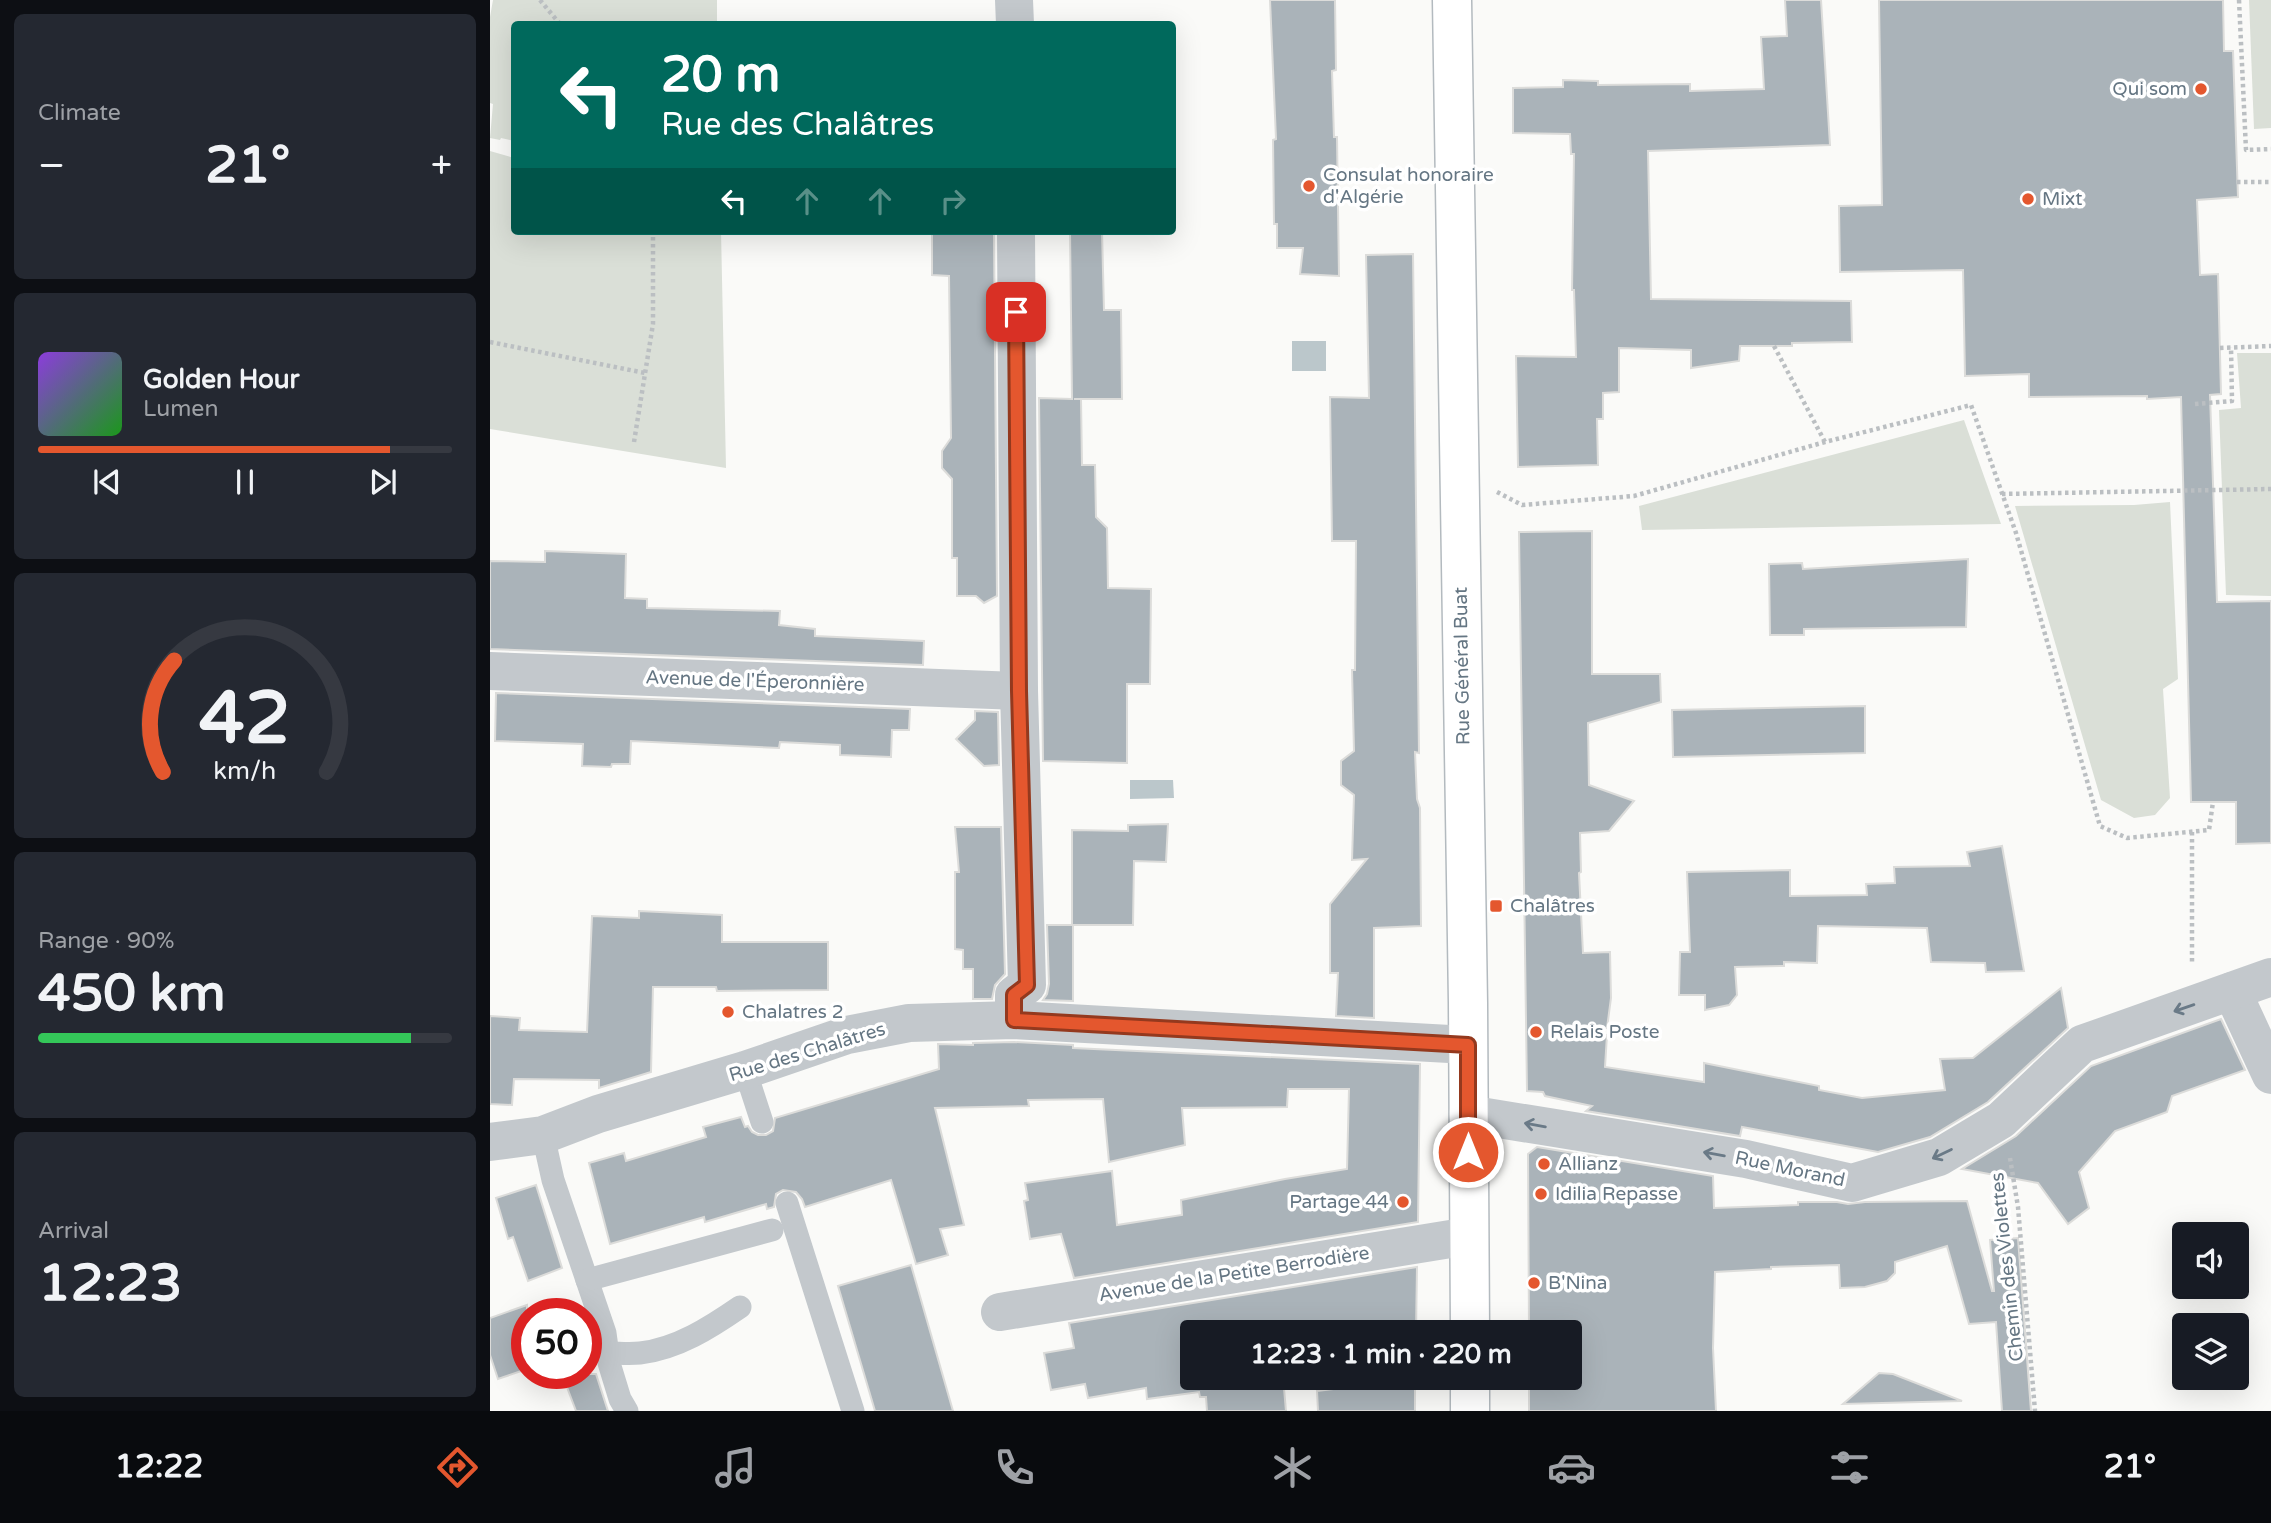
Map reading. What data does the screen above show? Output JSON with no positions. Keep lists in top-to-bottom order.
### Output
{
  "streets": {
    "main road": ["Rue Général Buat"],
    "street": [
      "Avenue de l'Éperonnière",
      "Rue des Chalâtres",
      "Rue Morand",
      "Avenue de la Petite Berrodière"
    ],
    "path": ["Chemin des Violettes"]
  },
  "crossings": [
    ["Rue Général Buat", "Rue des Chalâtres"],
    ["Rue Général Buat", "Rue Morand"],
    ["Rue Général Buat", "Avenue de la Petite Berrodière"],
    ["Rue Morand", "Chemin des Violettes"]
  ],
  "one_way": ["Rue Morand"],
  "places": {
    "other": [
      "Qui som",
      "Consulat honoraire d'Algérie",
      "Mixt",
      "Chalatres 2",
      "Relais Poste",
      "Allianz",
      "Idilia Repasse",
      "Partage 44",
      "B'Nina"
    ],
    "transit": ["Chalâtres"]
  },
  "page": {
    "tile": [
      "Climate",
      ["Range · 90%", "450 km"],
      ["Arrival", "12:23"]
    ],
    "turn": ["20 m", "Rue des Chalâtres"],
    "heat": ["−", "21°", "+"],
    "song": ["Golden Hour", "Lumen"],
    "limit": "50",
    "trip": "12:23 · 1 min · 220 m",
    "tabs": ["12:22", "21°"],
    "gauge": ["42", "km/h"]
  }
}
